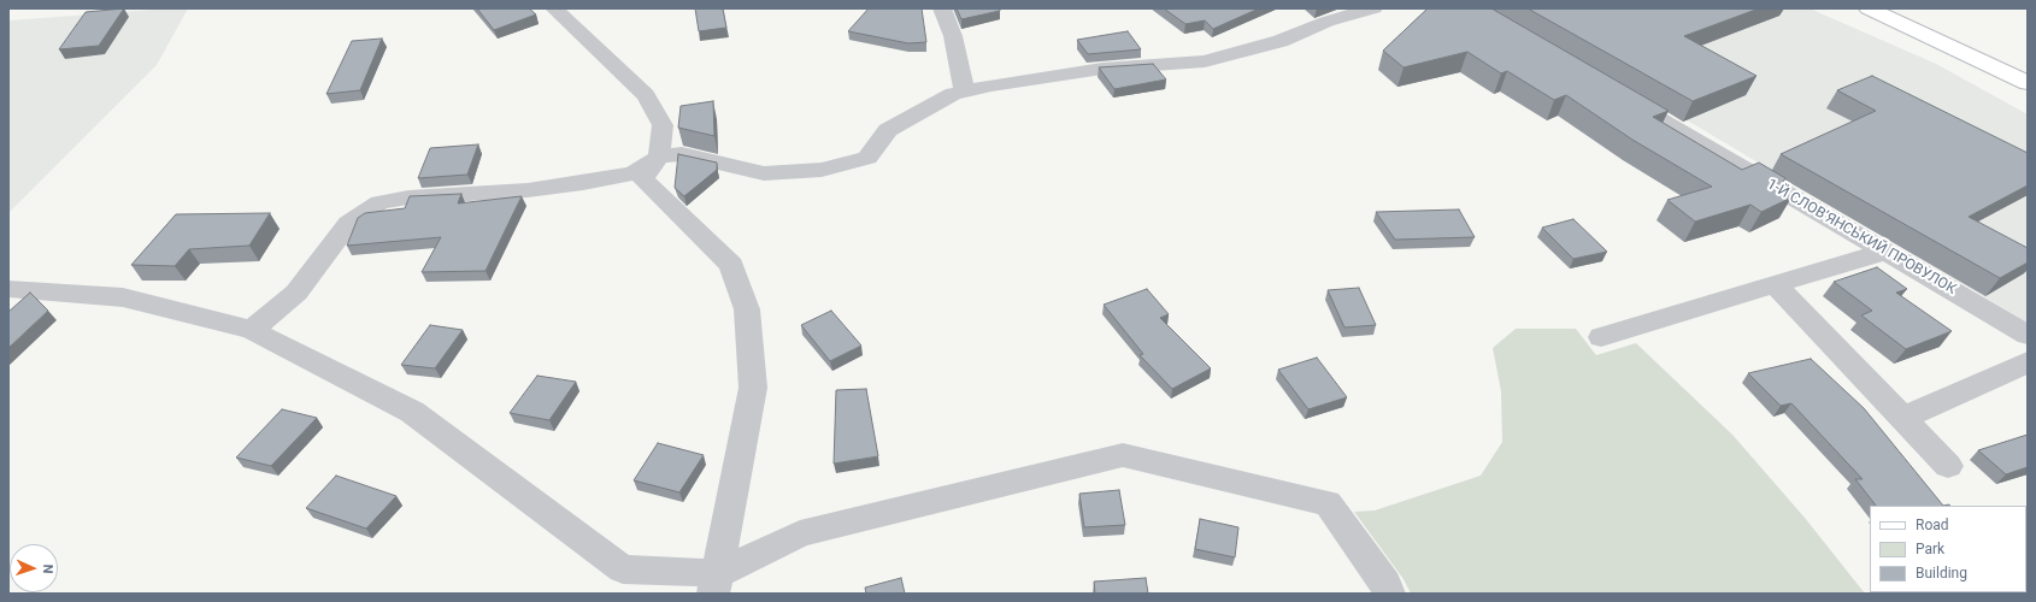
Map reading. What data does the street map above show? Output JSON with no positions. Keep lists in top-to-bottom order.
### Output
{
  "streets": {
    "street": ["1-Й СЛОВ’ЯНСЬКИЙ ПРОВУЛОК"]
  },
  "legend": ["Road", "Park", "Building"],
  "north": "right"
}
